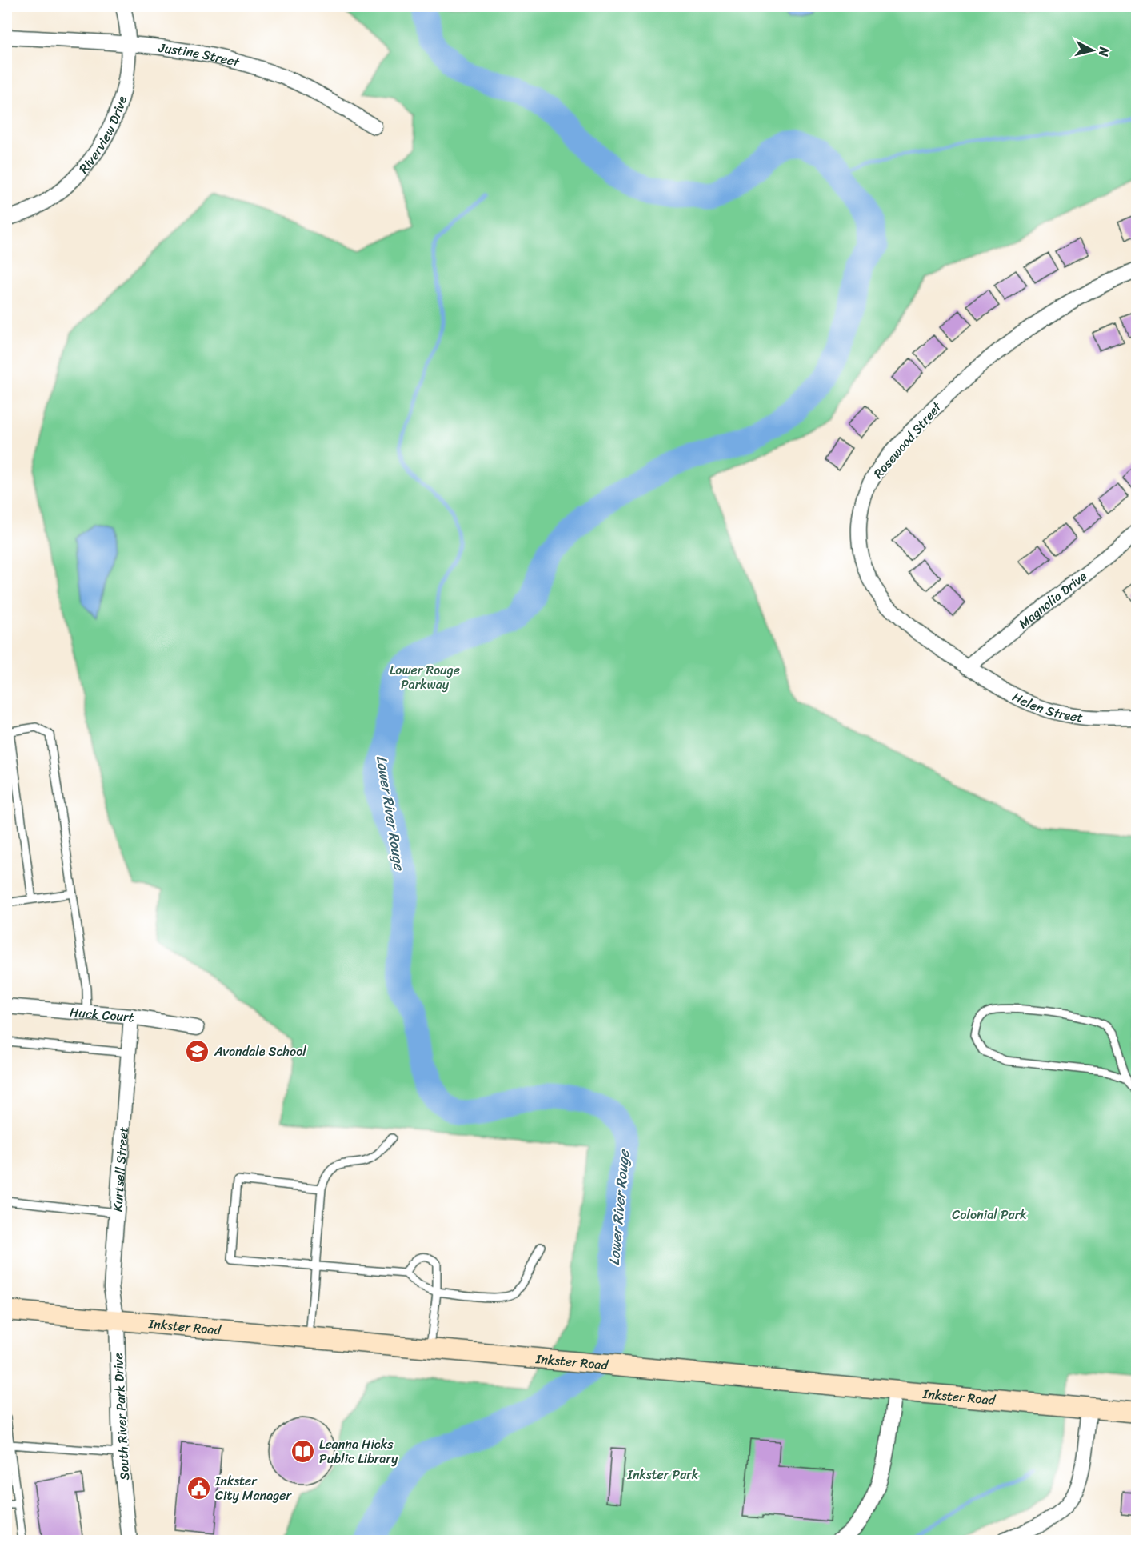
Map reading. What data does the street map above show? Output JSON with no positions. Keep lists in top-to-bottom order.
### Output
{
  "streets": {
    "main road": ["Inkster Road"],
    "street": [
      "Justine Street",
      "Riverview Drive",
      "Rosewood Street",
      "Magnolia Drive",
      "Helen Street",
      "Huck Court",
      "Kurtsell Street",
      "South River Park Drive"
    ]
  },
  "crossings": [
    ["Justine Street", "Riverview Drive"],
    ["Rosewood Street", "Magnolia Drive"],
    ["Rosewood Street", "Helen Street"],
    ["Magnolia Drive", "Helen Street"],
    ["Huck Court", "Kurtsell Street"],
    ["Kurtsell Street", "Inkster Road"],
    ["Kurtsell Street", "South River Park Drive"],
    ["Inkster Road", "South River Park Drive"]
  ],
  "water": ["Lower River Rouge"],
  "parks": ["Lower Rouge Parkway", "Colonial Park", "Inkster Park"],
  "places": {
    "school or university": ["Avondale School"],
    "library": ["Leanna Hicks Public Library"],
    "public building": ["Inkster City Manager"]
  },
  "north": "right"
}
